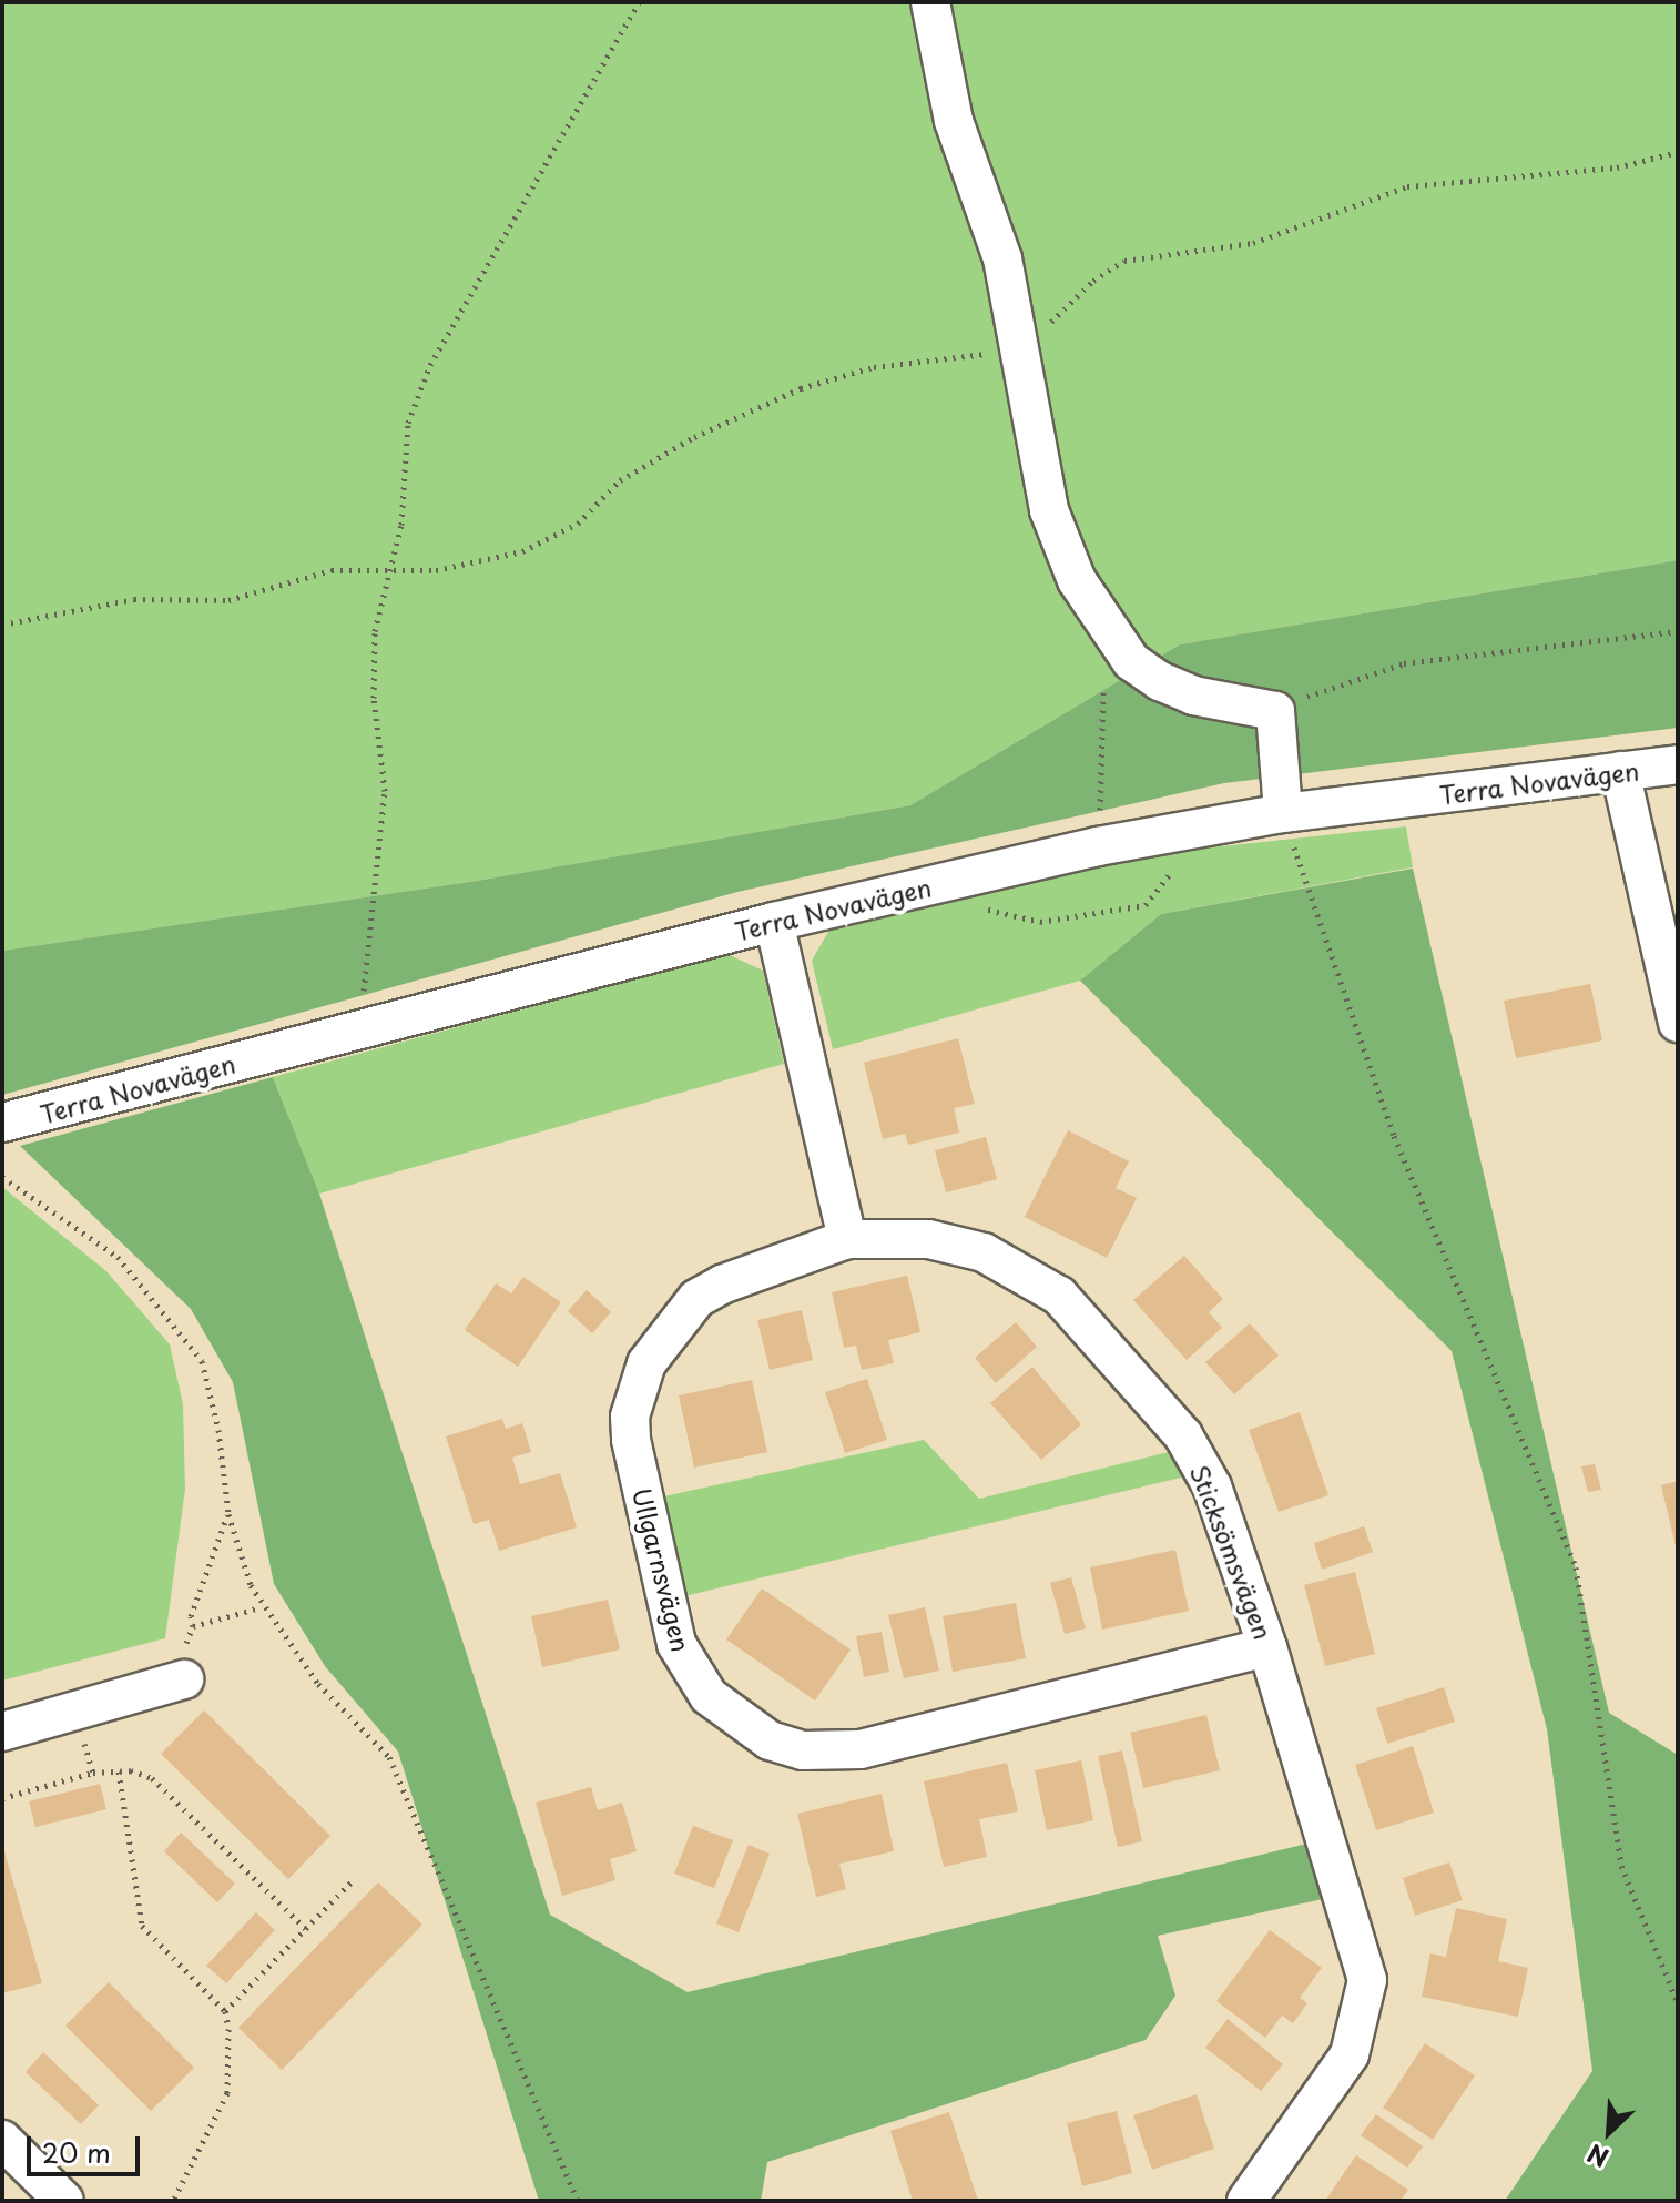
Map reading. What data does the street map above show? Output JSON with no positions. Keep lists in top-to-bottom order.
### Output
{
  "streets": {
    "street": ["Terra Novavägen", "Sticksömsvägen", "Ullgarnsvägen"]
  },
  "crossings": [
    ["Sticksömsvägen", "Ullgarnsvägen"]
  ],
  "scale_bar": "20 m",
  "north": "bottom left"
}
